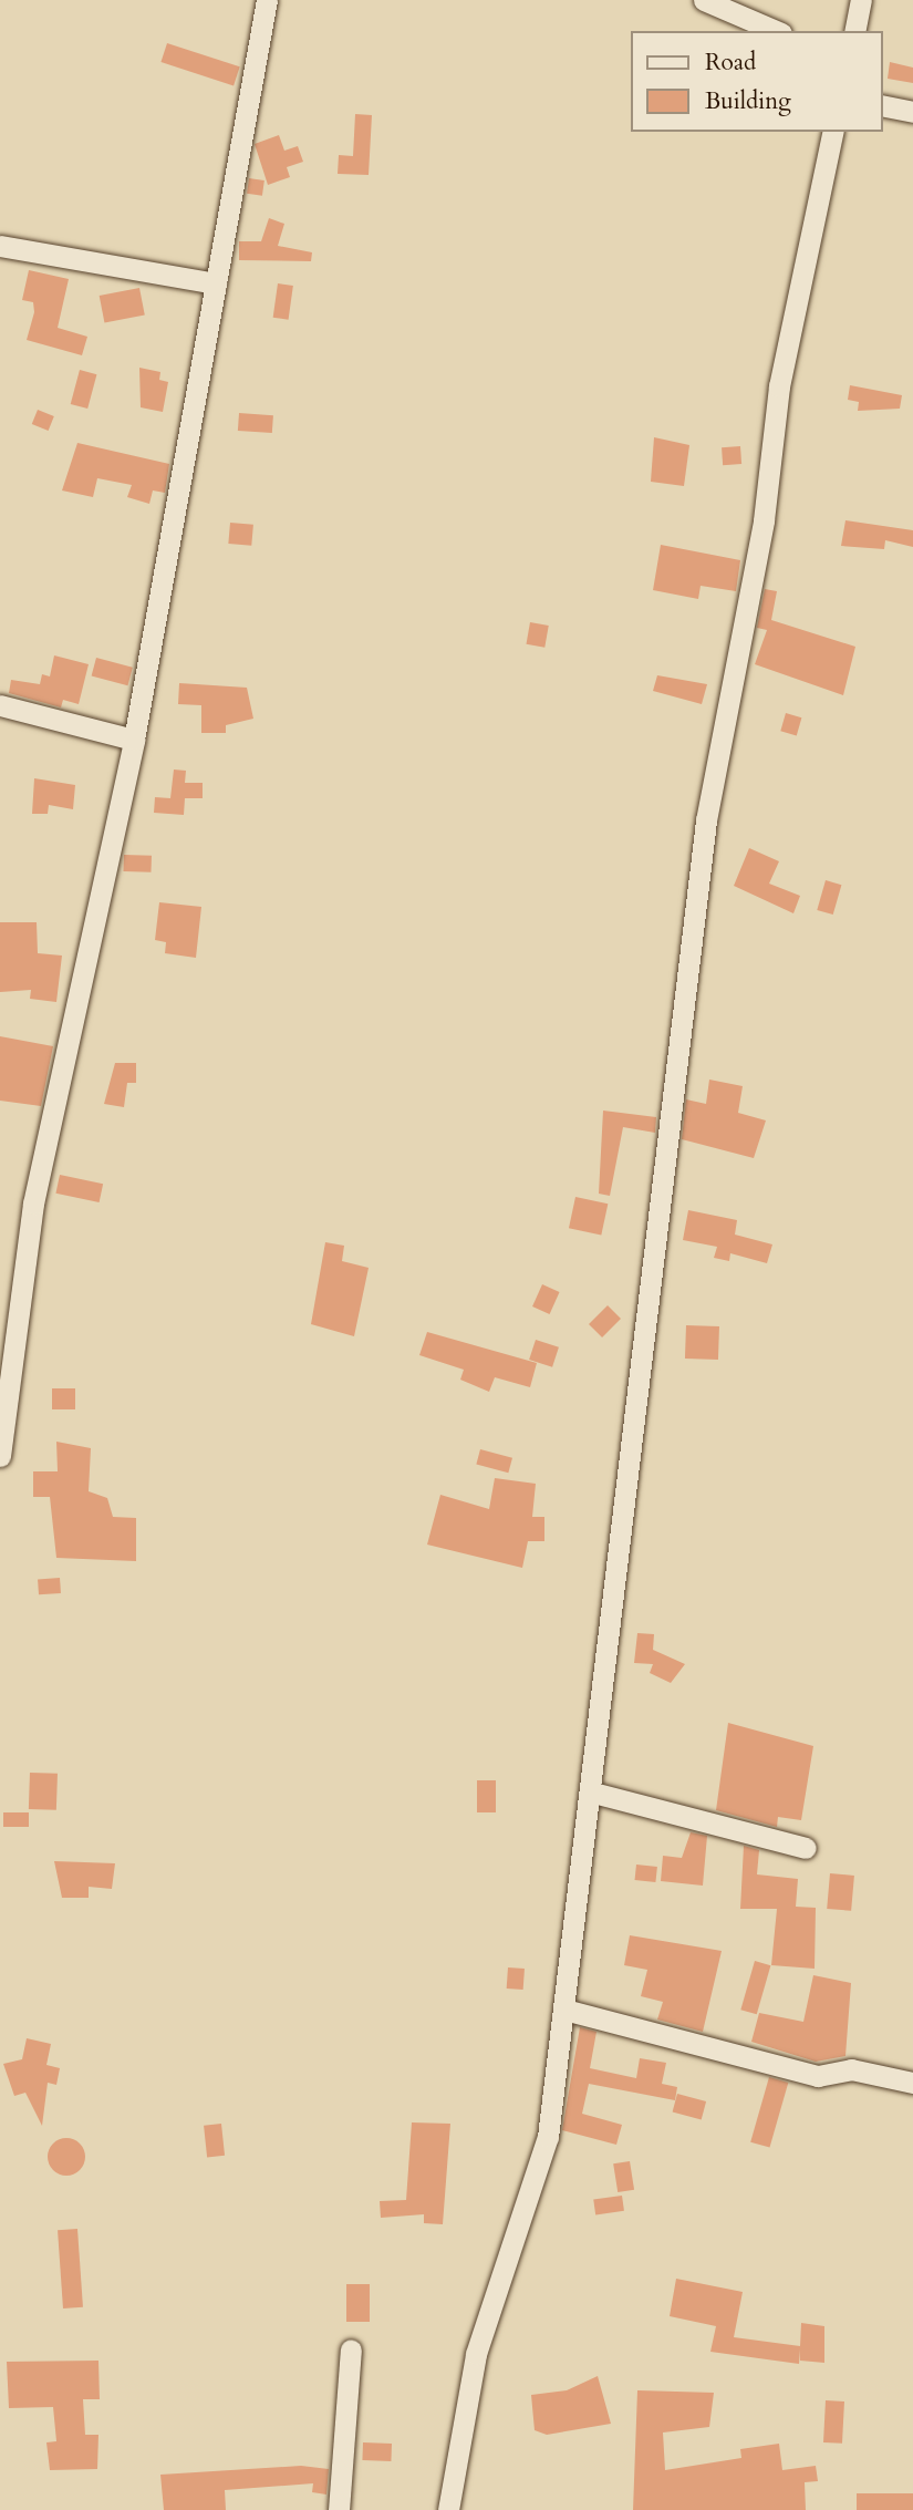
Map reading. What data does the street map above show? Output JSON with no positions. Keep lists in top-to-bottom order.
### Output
{
  "legend": ["Road", "Building"]
}
